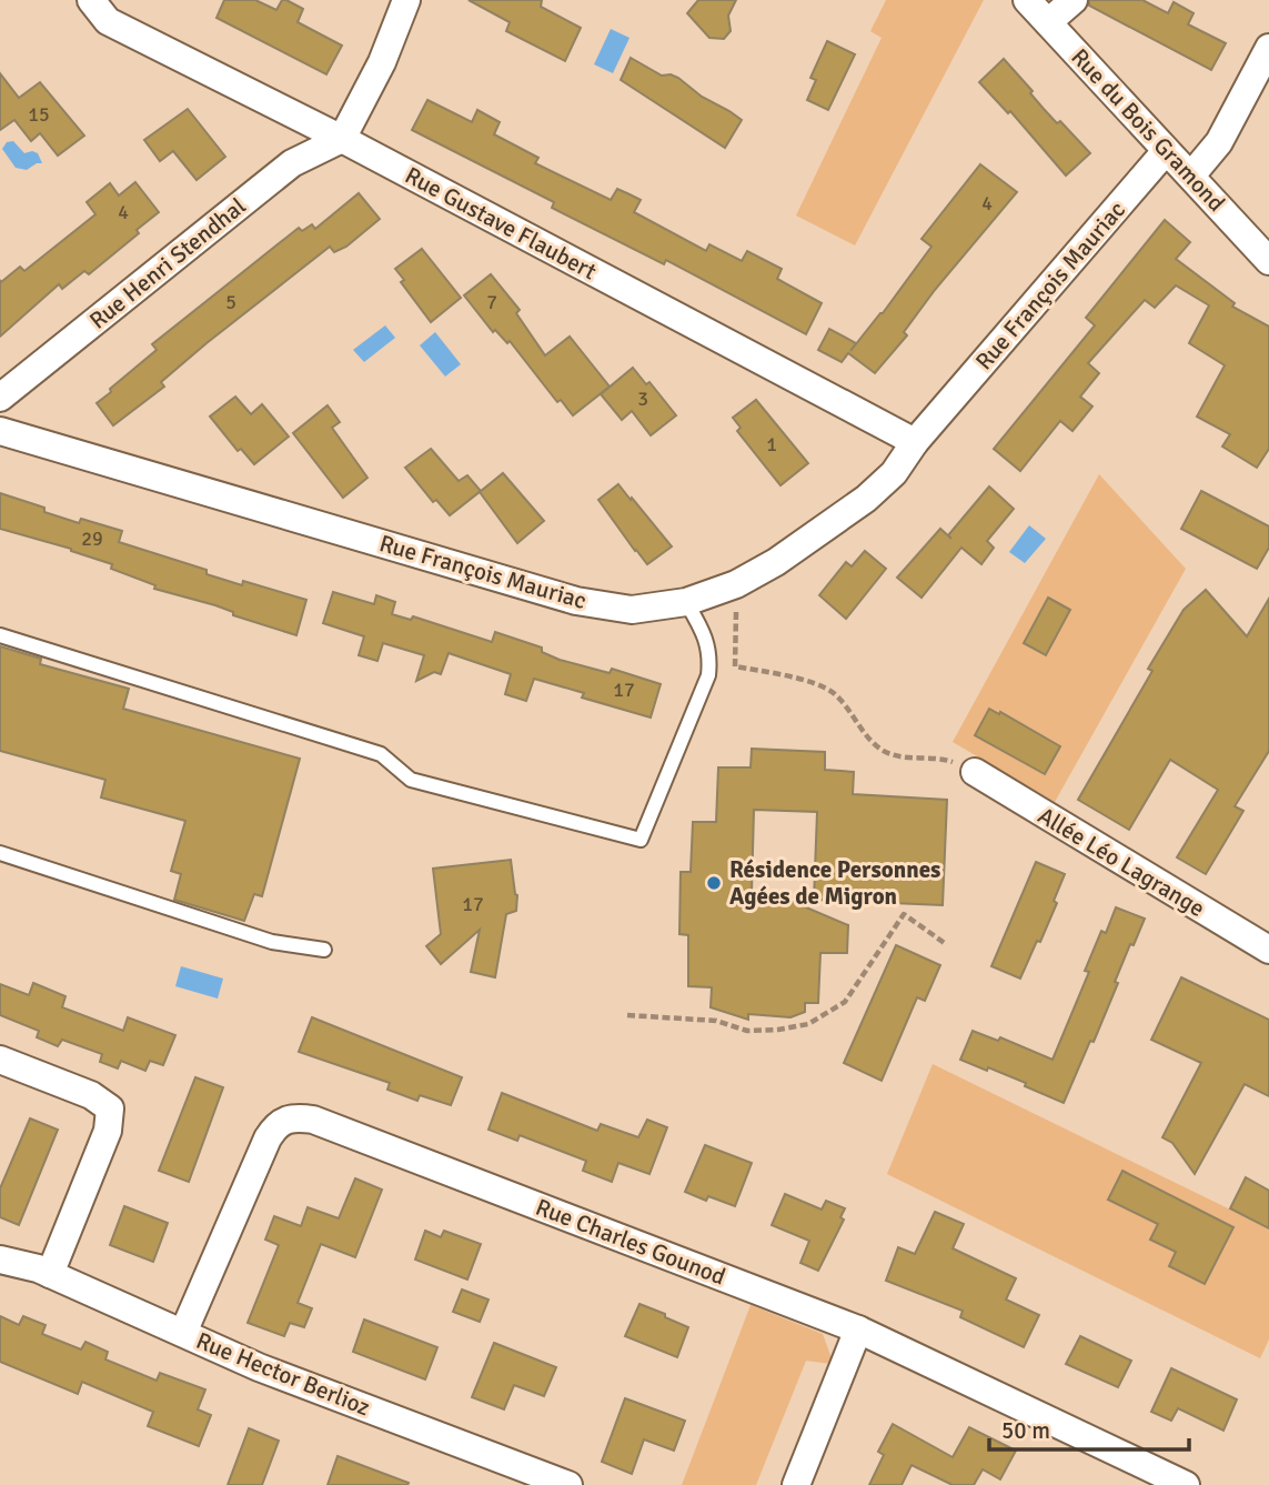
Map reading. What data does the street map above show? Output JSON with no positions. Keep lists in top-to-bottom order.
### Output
{
  "streets": {
    "street": [
      "Rue du Bois Gramond",
      "Rue Gustave Flaubert",
      "Rue Henri Stendhal",
      "Rue François Mauriac",
      "Allée Léo Lagrange",
      "Rue Charles Gounod",
      "Rue Hector Berlioz"
    ]
  },
  "crossings": [
    ["Rue du Bois Gramond", "Rue François Mauriac"],
    ["Rue Gustave Flaubert", "Rue Henri Stendhal"],
    ["Rue Gustave Flaubert", "Rue François Mauriac"],
    ["Rue Charles Gounod", "Rue Hector Berlioz"]
  ],
  "places": ["Résidence Personnes Agées de Migron"],
  "house_numbers": [
    "15",
    "4",
    "4",
    "5",
    "7",
    "3",
    "1",
    "29",
    "17",
    "17"
  ],
  "scale_bar": "50 m"
}
